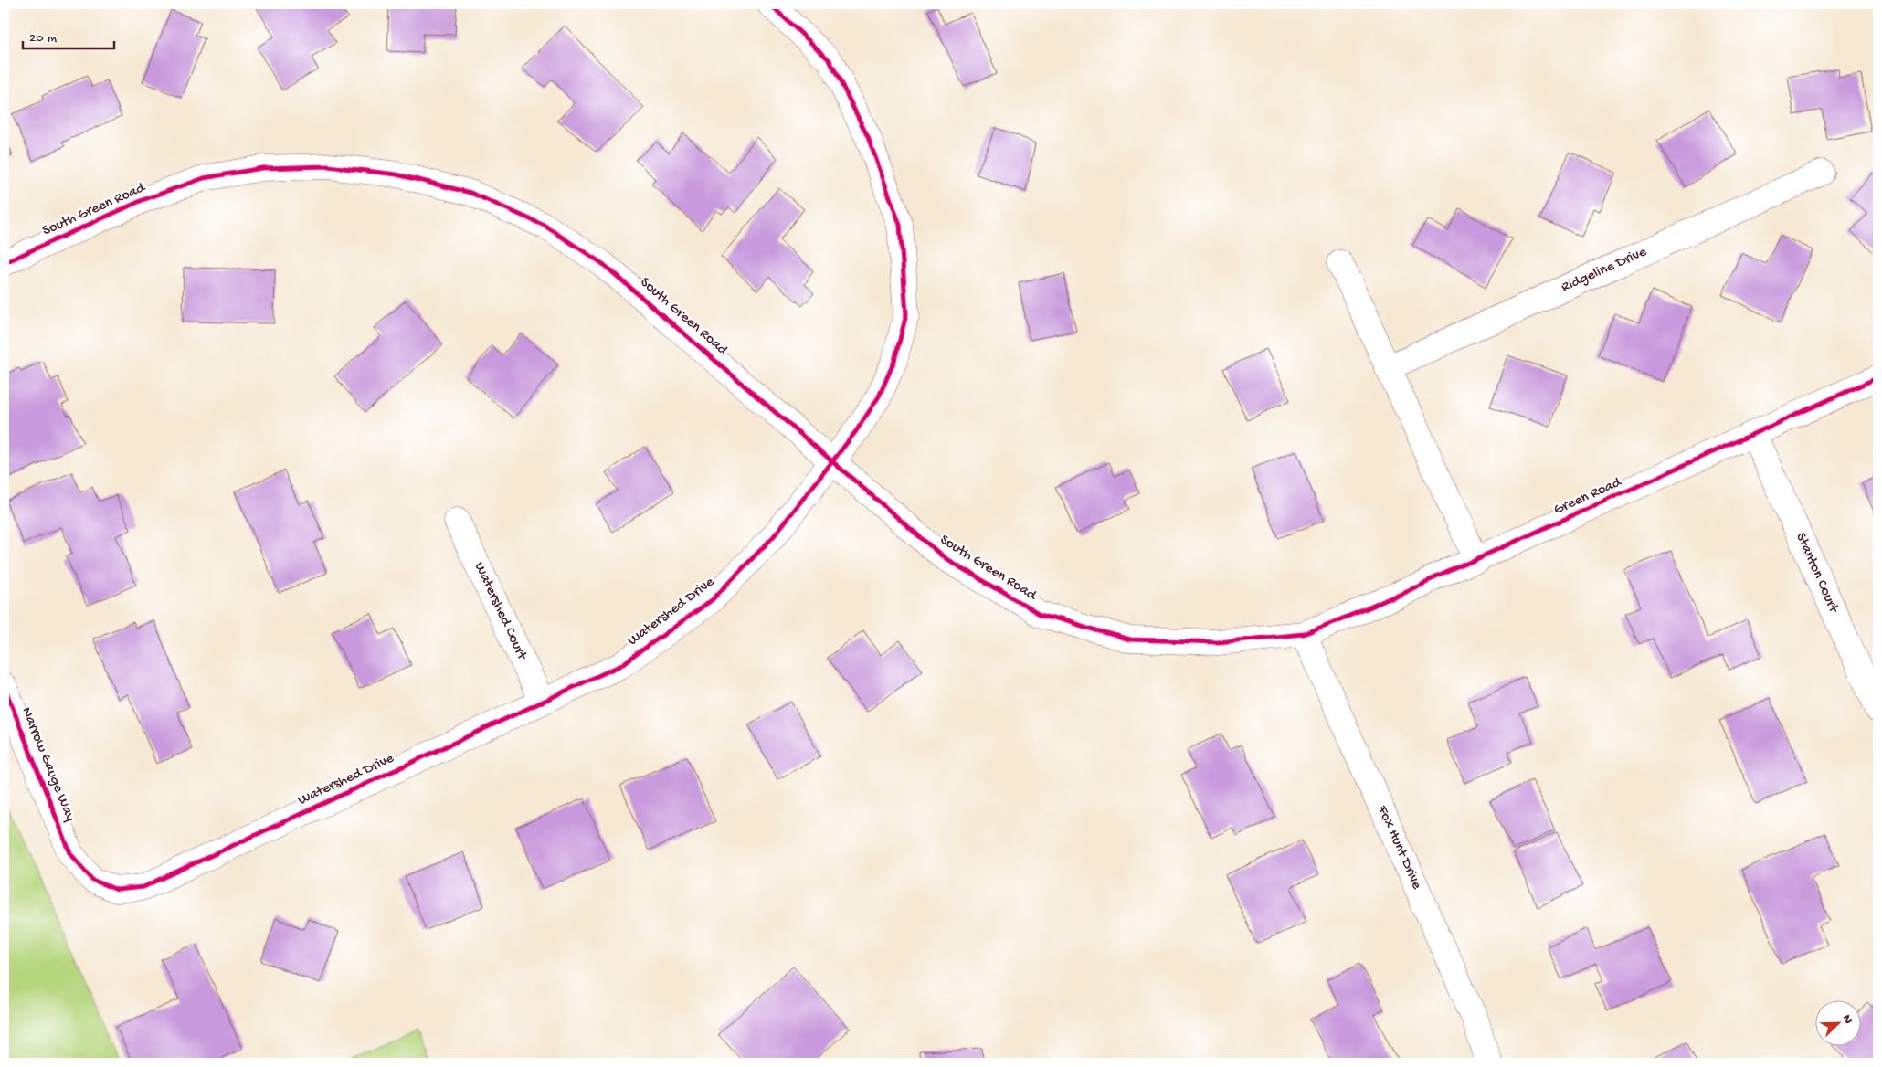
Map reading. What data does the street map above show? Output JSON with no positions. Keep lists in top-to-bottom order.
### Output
{
  "streets": {
    "street": [
      "South Green Road",
      "Ridgeline Drive",
      "Green Road",
      "Stanton Court",
      "Watershed Court",
      "Watershed Drive",
      "Narrow Gauge Way",
      "Fox Hunt Drive"
    ]
  },
  "crossings": [
    ["South Green Road", "Green Road"],
    ["South Green Road", "Watershed Drive"],
    ["South Green Road", "Fox Hunt Drive"],
    ["Green Road", "Stanton Court"],
    ["Green Road", "Fox Hunt Drive"],
    ["Watershed Court", "Watershed Drive"],
    ["Watershed Drive", "Narrow Gauge Way"]
  ],
  "scale_bar": "20 m",
  "north": "top right"
}
